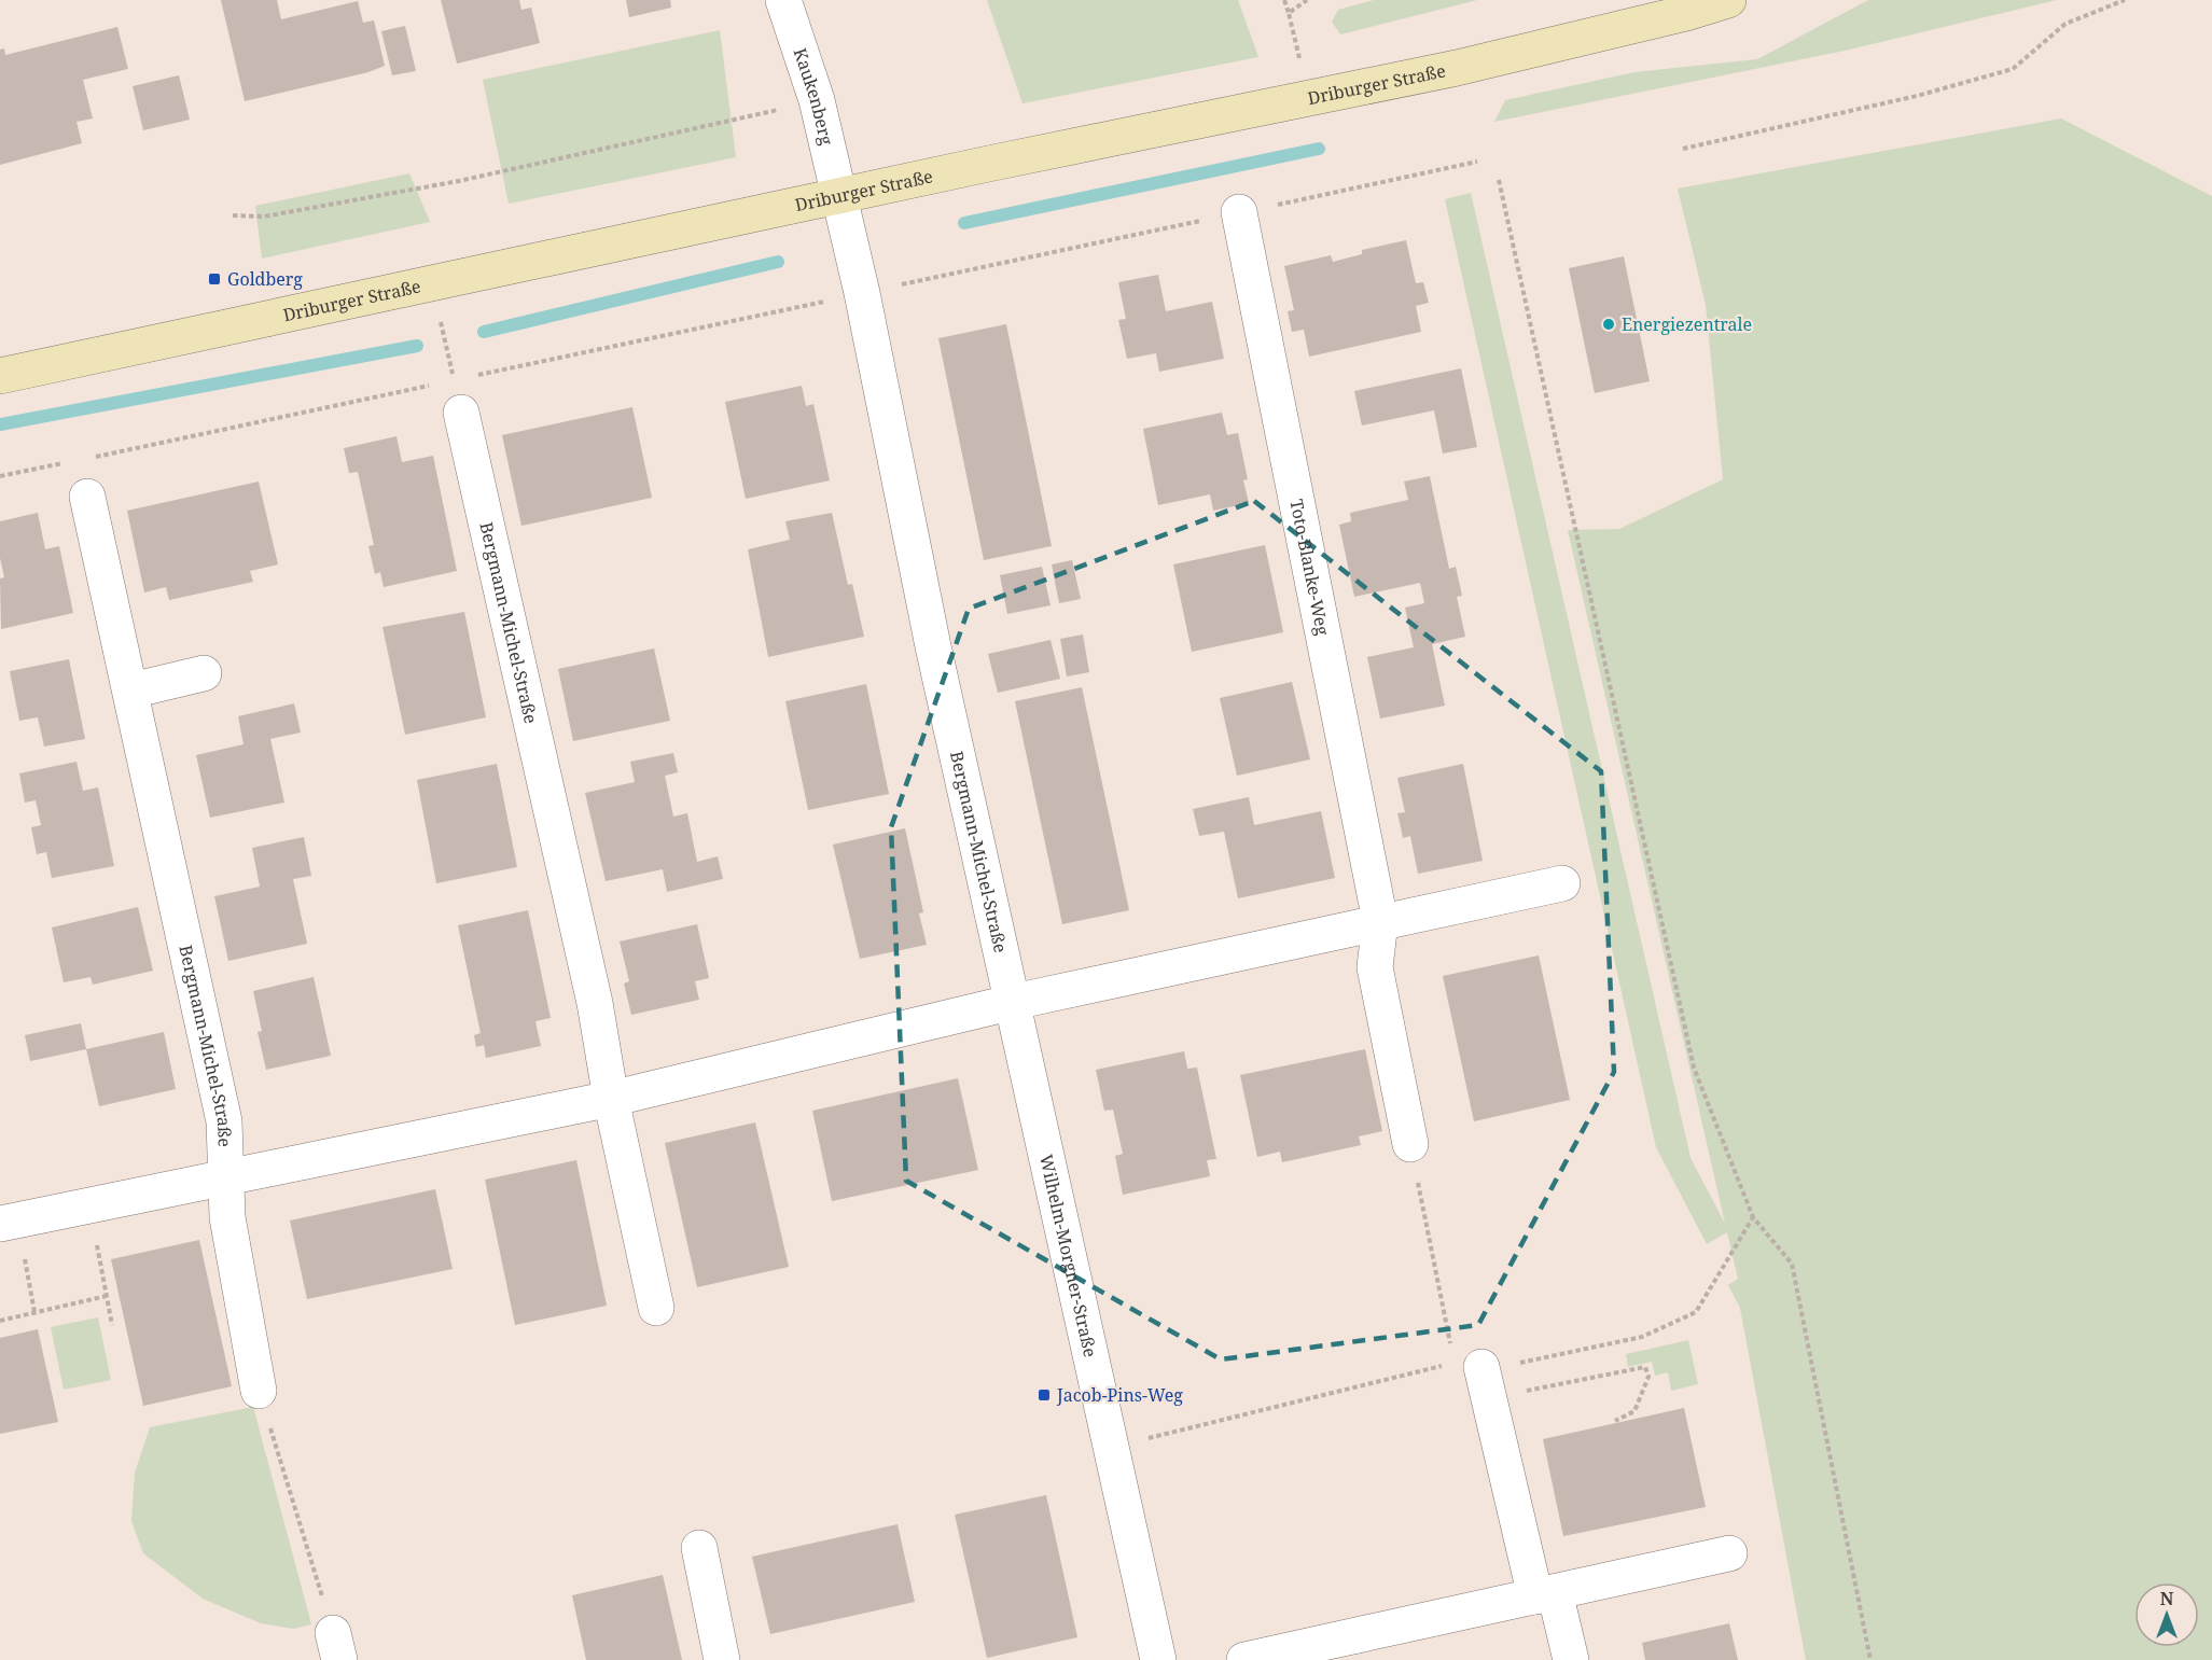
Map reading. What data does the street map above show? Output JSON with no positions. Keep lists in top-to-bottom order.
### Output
{
  "streets": {
    "main road": ["Driburger Straße"],
    "street": [
      "Kaukenberg",
      "Toto-Blanke-Weg",
      "Bergmann-Michel-Straße",
      "Wilhelm-Morgner-Straße"
    ]
  },
  "crossings": [
    ["Driburger Straße", "Kaukenberg"],
    ["Kaukenberg", "Bergmann-Michel-Straße"],
    ["Bergmann-Michel-Straße", "Wilhelm-Morgner-Straße"]
  ],
  "places": {
    "transit": ["Goldberg", "Jacob-Pins-Weg"],
    "other": ["Energiezentrale"]
  },
  "north": "top"
}
